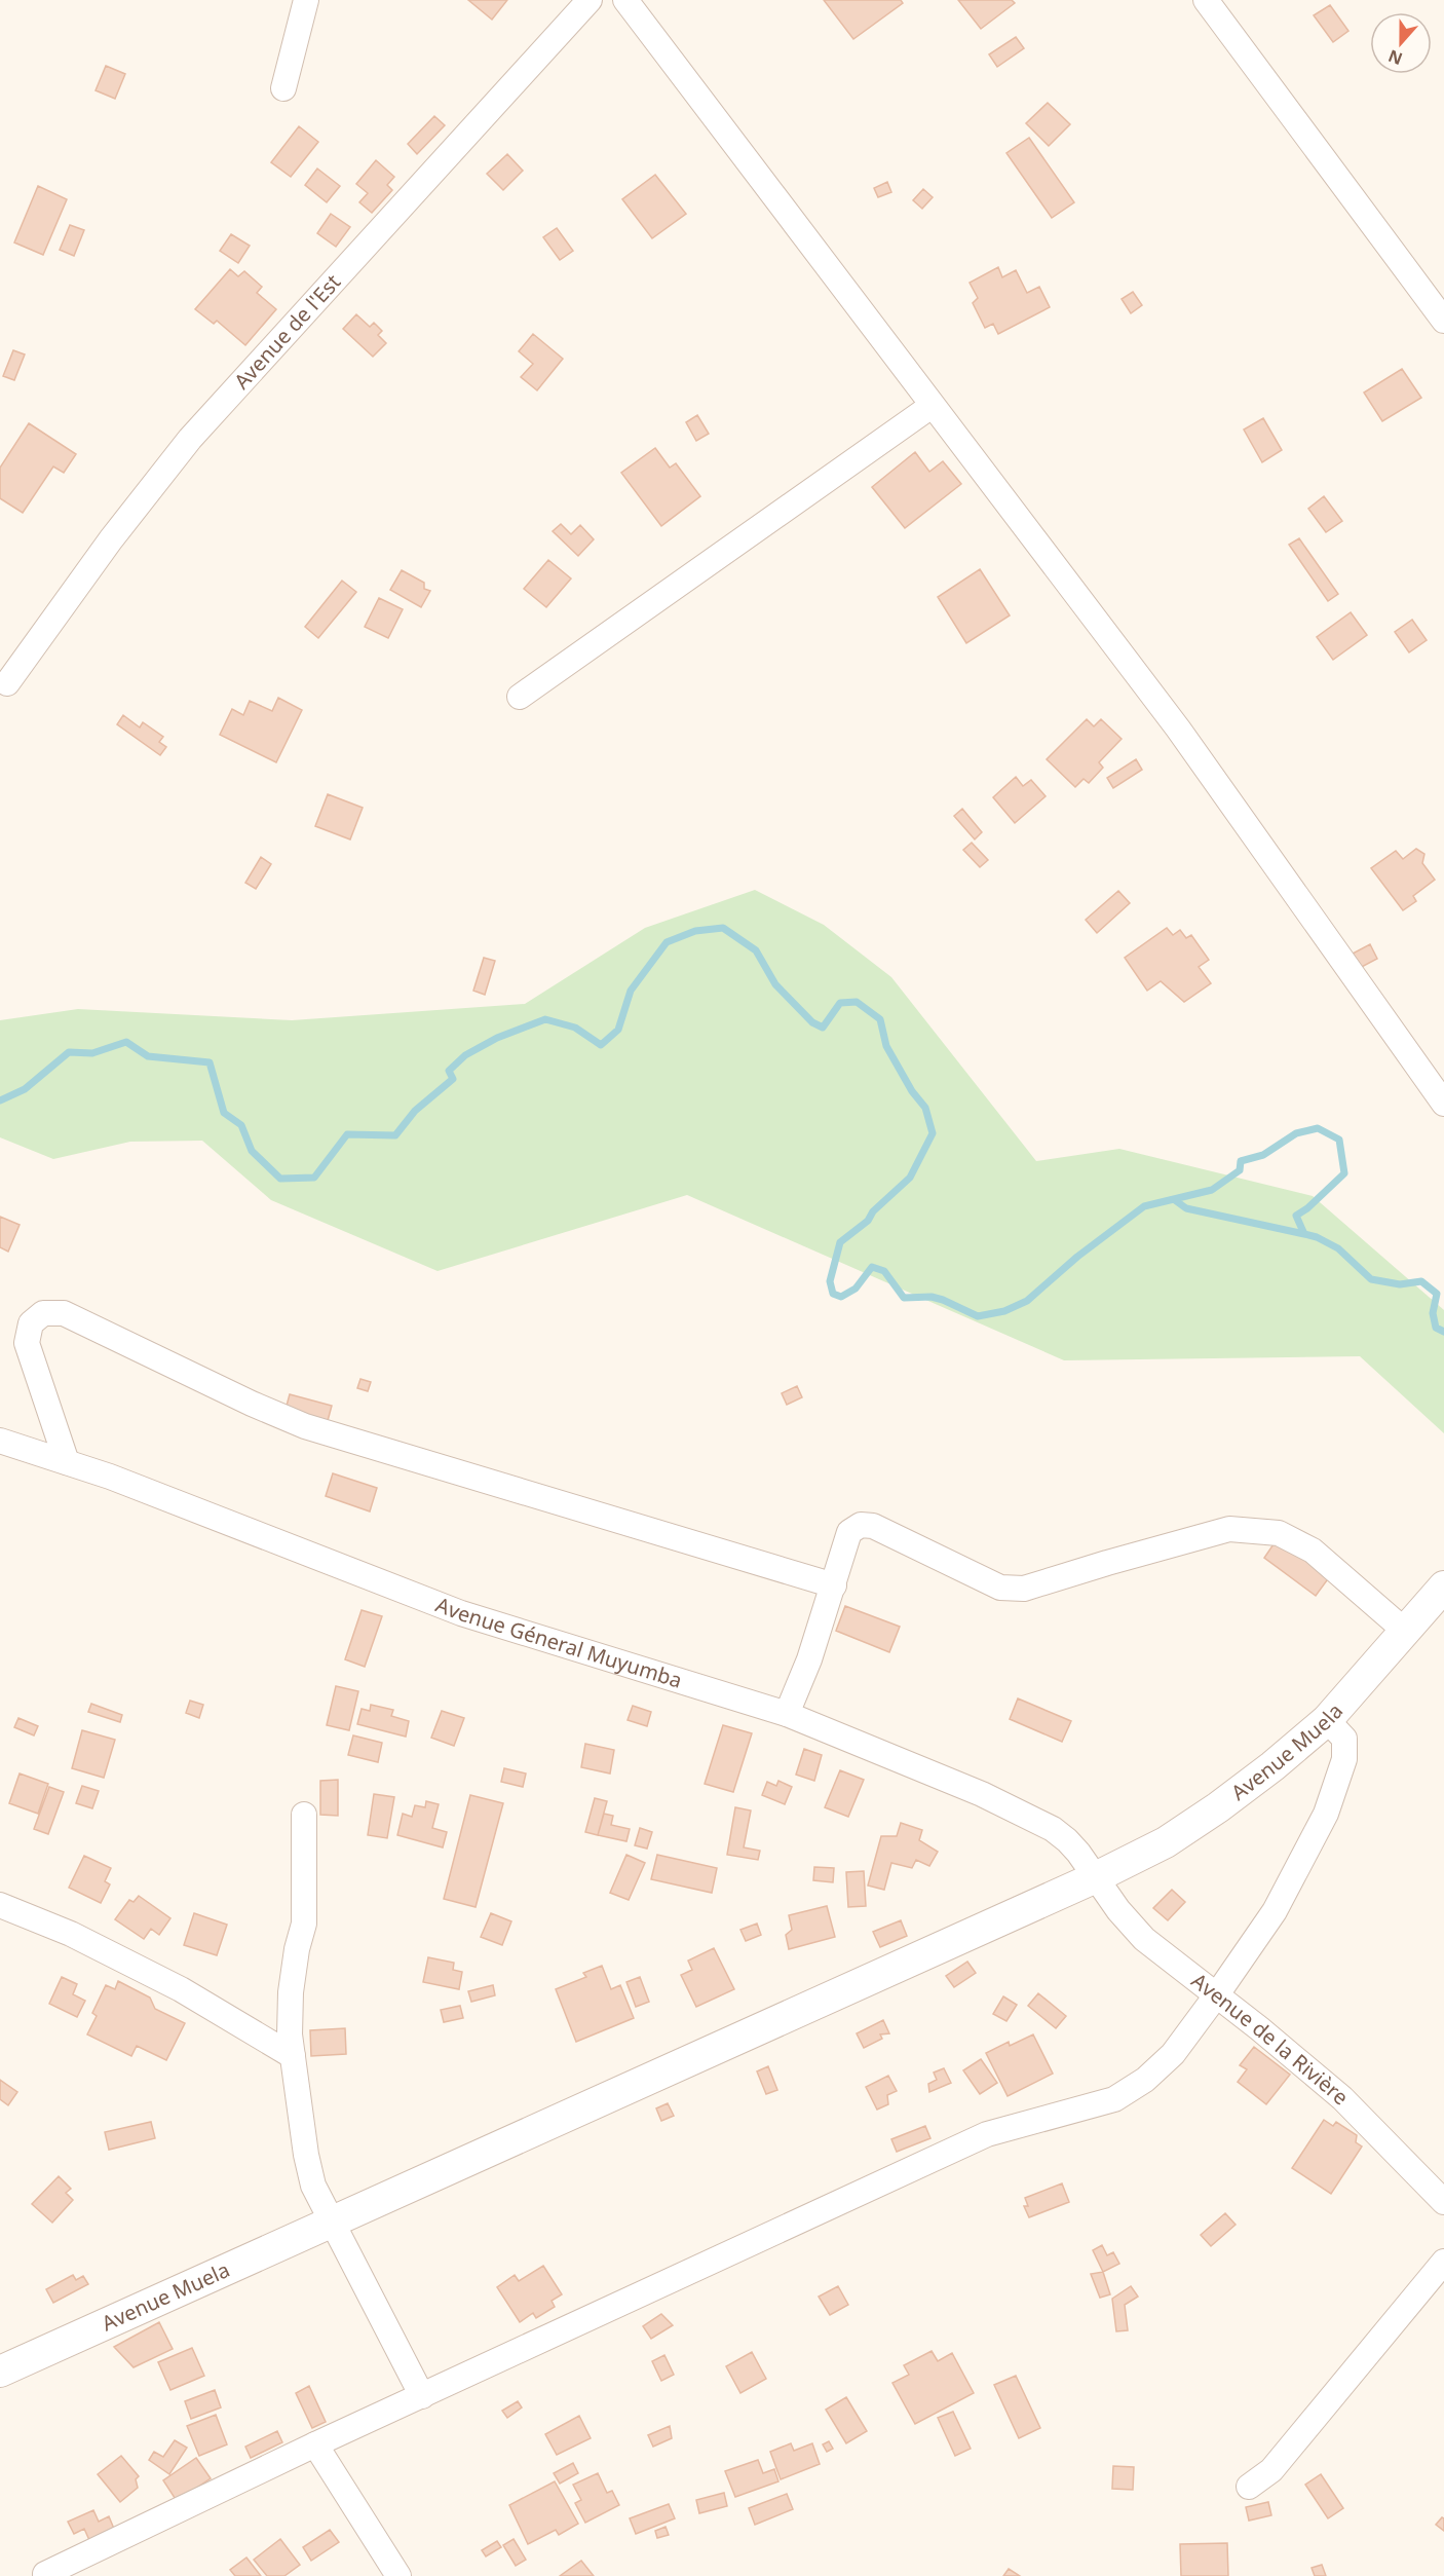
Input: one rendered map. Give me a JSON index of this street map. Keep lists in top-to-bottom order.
{
  "streets": {
    "street": [
      "Avenue de l'Est",
      "Avenue Géneral Muyumba",
      "Avenue Muela",
      "Avenue de la Rivière"
    ]
  },
  "crossings": [
    ["Avenue Géneral Muyumba", "Avenue Muela"],
    ["Avenue Géneral Muyumba", "Avenue de la Rivière"],
    ["Avenue Muela", "Avenue de la Rivière"]
  ],
  "north": "bottom"
}
